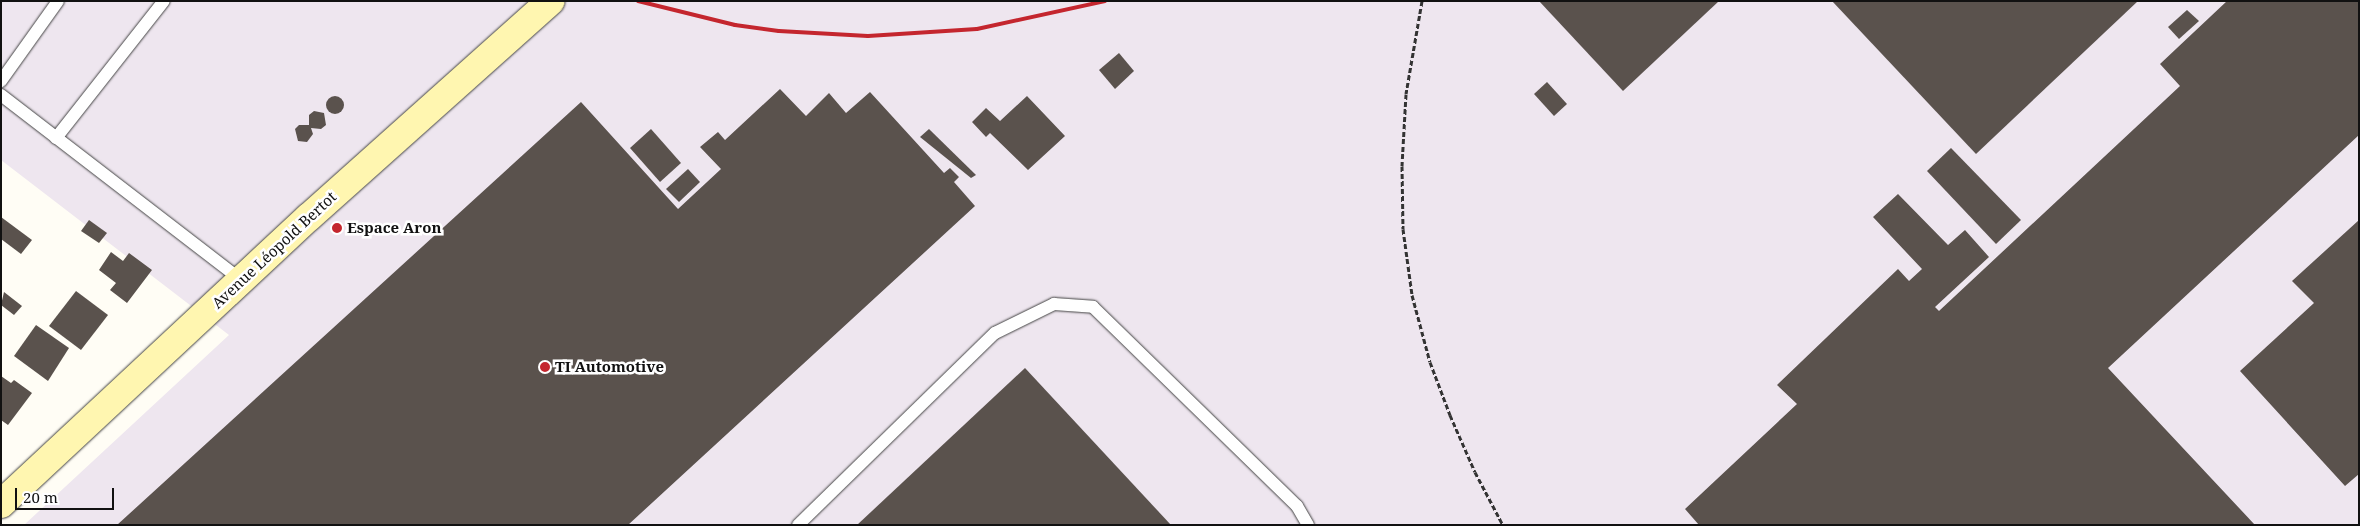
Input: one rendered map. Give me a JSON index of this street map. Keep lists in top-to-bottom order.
{
  "streets": {
    "street": ["Avenue Léopold Bertot"]
  },
  "places": ["Espace Aron", "TI Automotive"],
  "scale_bar": "20 m"
}
